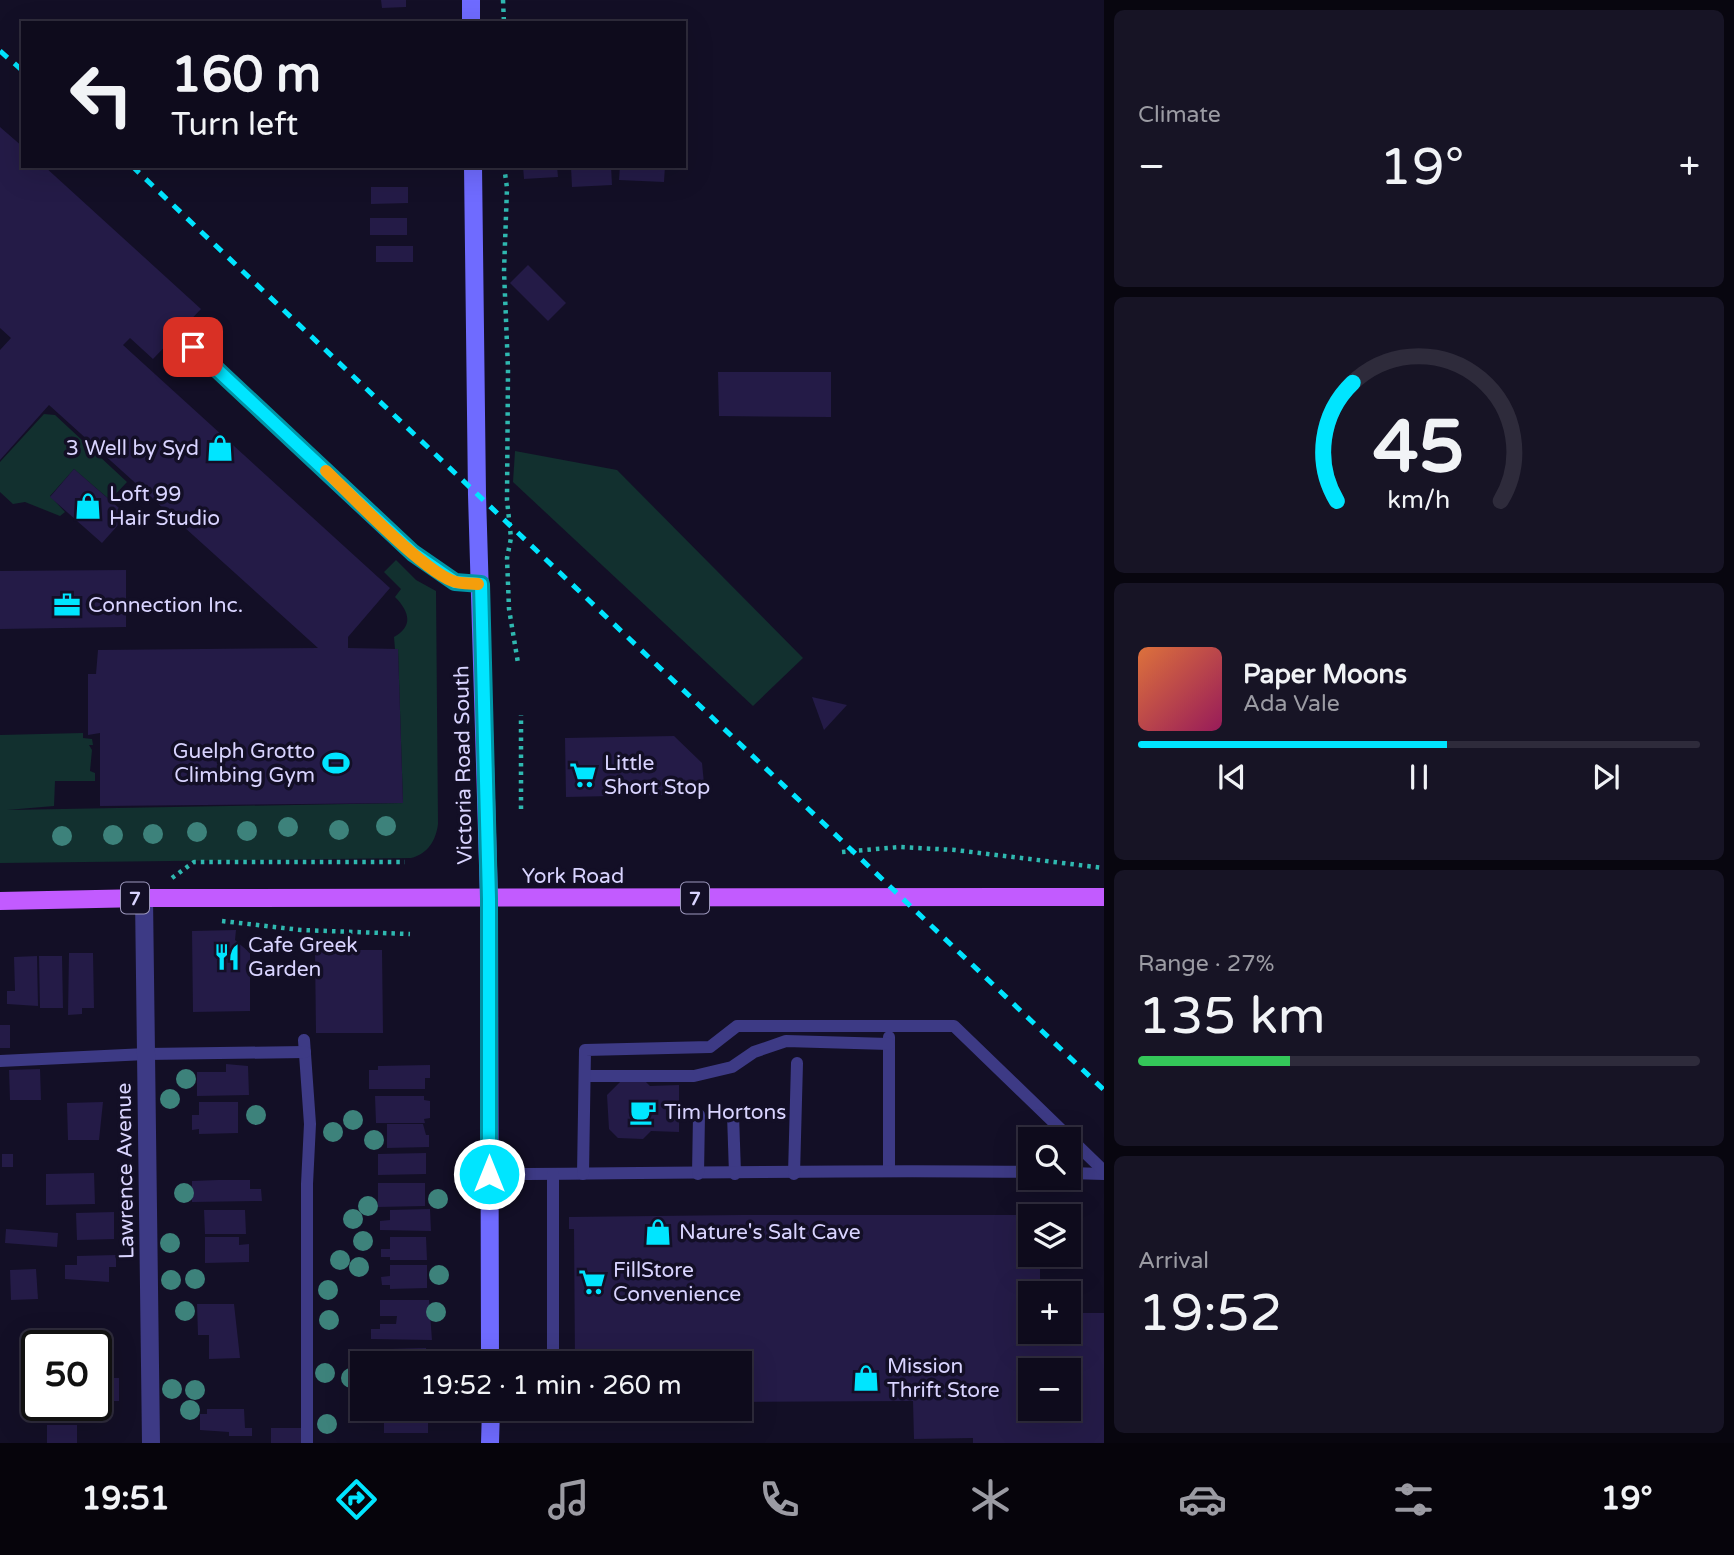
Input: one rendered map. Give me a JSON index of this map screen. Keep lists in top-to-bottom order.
{
  "streets": {
    "main road": ["Victoria Road South", "York Road", "7"],
    "street": ["Lawrence Avenue"]
  },
  "crossings": [
    ["Victoria Road South", "York Road"],
    ["York Road", "Lawrence Avenue"]
  ],
  "places": {
    "shop": [
      "3 Well by Syd",
      "Loft 99 Hair Studio",
      "Nature's Salt Cave",
      "Mission Thrift Store"
    ],
    "office": ["Connection Inc."],
    "sports": ["Guelph Grotto Climbing Gym"],
    "supermarket": ["Little Short Stop", "FillStore Convenience"],
    "restaurant": ["Cafe Greek Garden"],
    "cafe": ["Tim Hortons"]
  },
  "page": {
    "tile": [
      "Climate",
      ["Range · 27%", "135 km"],
      ["Arrival", "19:52"]
    ],
    "turn": ["160 m", "Turn left"],
    "heat": ["−", "19°", "+"],
    "song": ["Paper Moons", "Ada Vale"],
    "map_buttons": ["+", "−"],
    "limit": "50",
    "trip": "19:52 · 1 min · 260 m",
    "tabs": ["19:51", "19°"],
    "gauge": ["45", "km/h"]
  }
}
